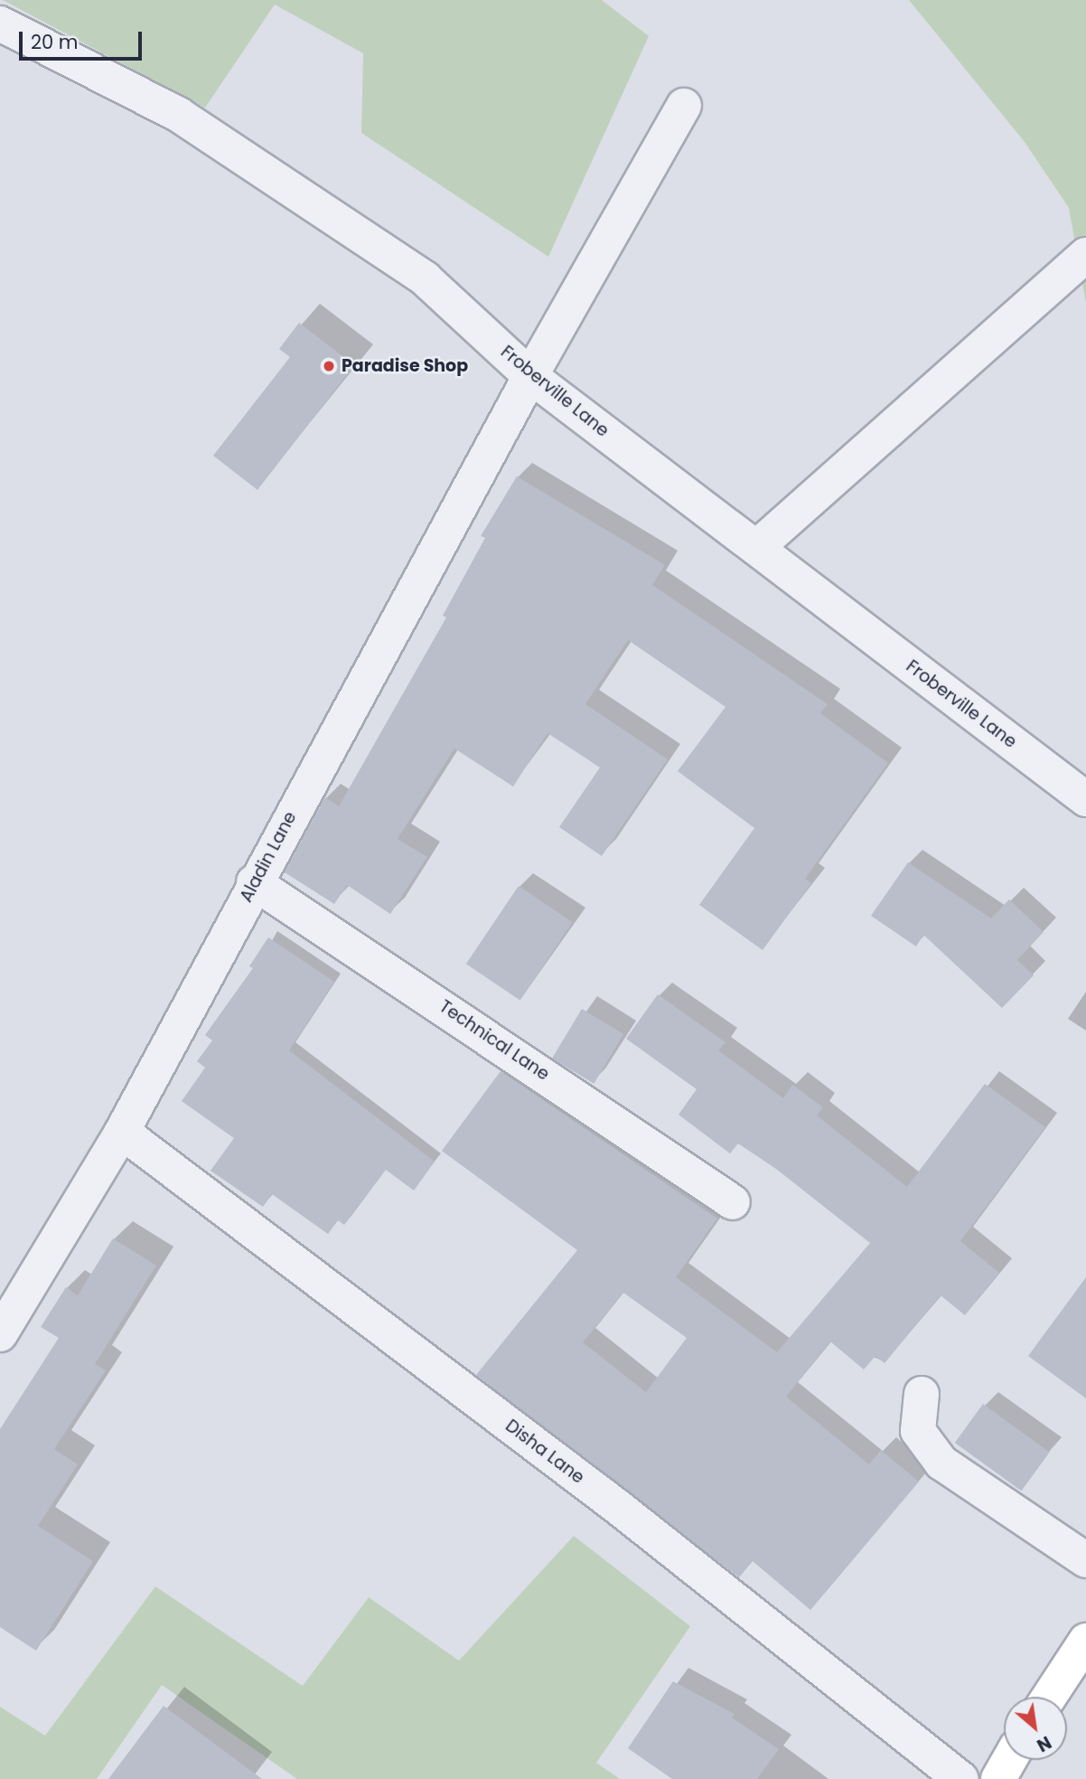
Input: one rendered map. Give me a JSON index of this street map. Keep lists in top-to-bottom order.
{
  "streets": {
    "street": [
      "Froberville Lane",
      "Aladin Lane",
      "Technical Lane",
      "Disha Lane"
    ]
  },
  "crossings": [
    ["Froberville Lane", "Aladin Lane"],
    ["Aladin Lane", "Technical Lane"],
    ["Aladin Lane", "Disha Lane"]
  ],
  "places": ["Paradise Shop"],
  "scale_bar": "20 m",
  "north": "bottom right"
}
